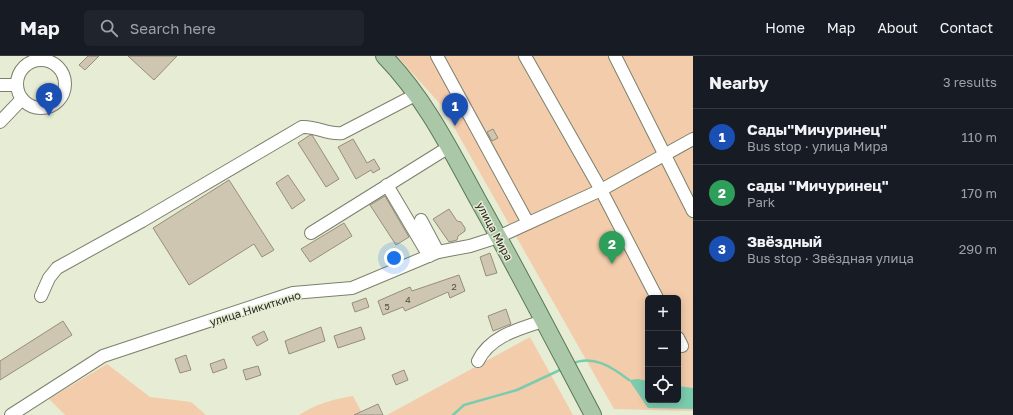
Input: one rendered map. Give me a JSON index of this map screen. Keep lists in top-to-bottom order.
{
  "streets": {
    "main road": ["улица Мира"],
    "street": ["улица Никиткино"]
  },
  "crossings": [
    ["улица Мира", "улица Никиткино"]
  ],
  "house_numbers": ["2", "4", "5"],
  "page": {
    "header": "Map",
    "search": "Search here",
    "nav": [
      "Home",
      "Map",
      "About",
      "Contact"
    ],
    "heading": ["Nearby", "3 results"],
    "pins": ["3", "1", "2"],
    "list": [
      {
        "mark": "1",
        "name": "Сады\"Мичуринец\"",
        "note": "Bus stop · улица Мира",
        "value": "110 m"
      },
      {
        "mark": "2",
        "name": "сады \"Мичуринец\"",
        "note": "Park",
        "value": "170 m"
      },
      {
        "mark": "3",
        "name": "Звёздный",
        "note": "Bus stop · Звёздная улица",
        "value": "290 m"
      }
    ],
    "map_buttons": ["+", "−"]
  }
}
